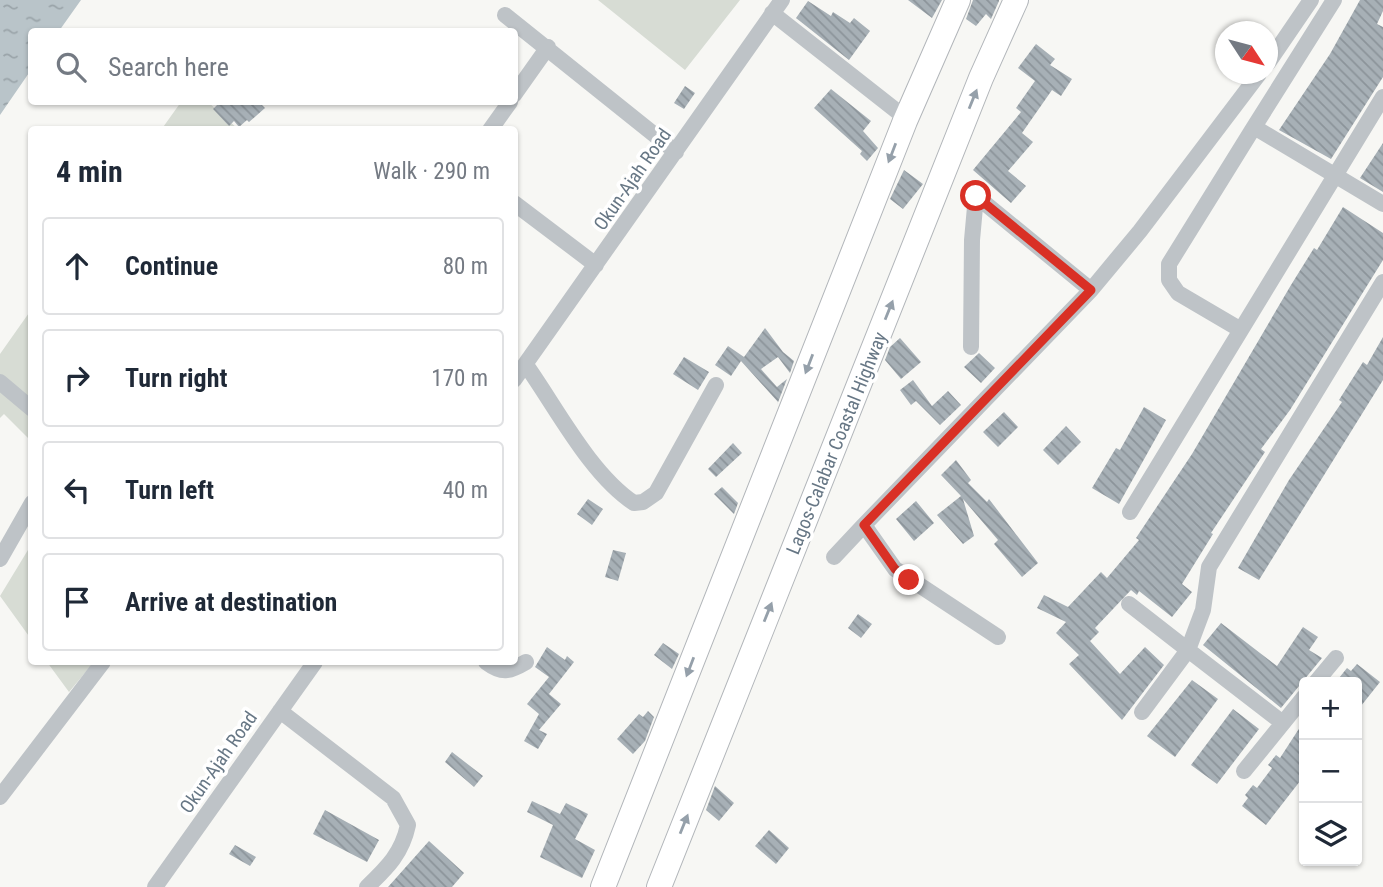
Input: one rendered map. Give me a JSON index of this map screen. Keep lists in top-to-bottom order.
{
  "streets": {
    "highway": ["Lagos-Calabar Coastal Highway"],
    "street": ["Okun-Ajah Road"]
  },
  "north": "bottom right",
  "page": {
    "search": "Search here",
    "heading": ["4 min", "Walk · 290 m"],
    "list": [
      ["Continue", "80 m"],
      ["Turn right", "170 m"],
      ["Turn left", "40 m"],
      "Arrive at destination"
    ],
    "map_buttons": ["+", "−"]
  }
}
